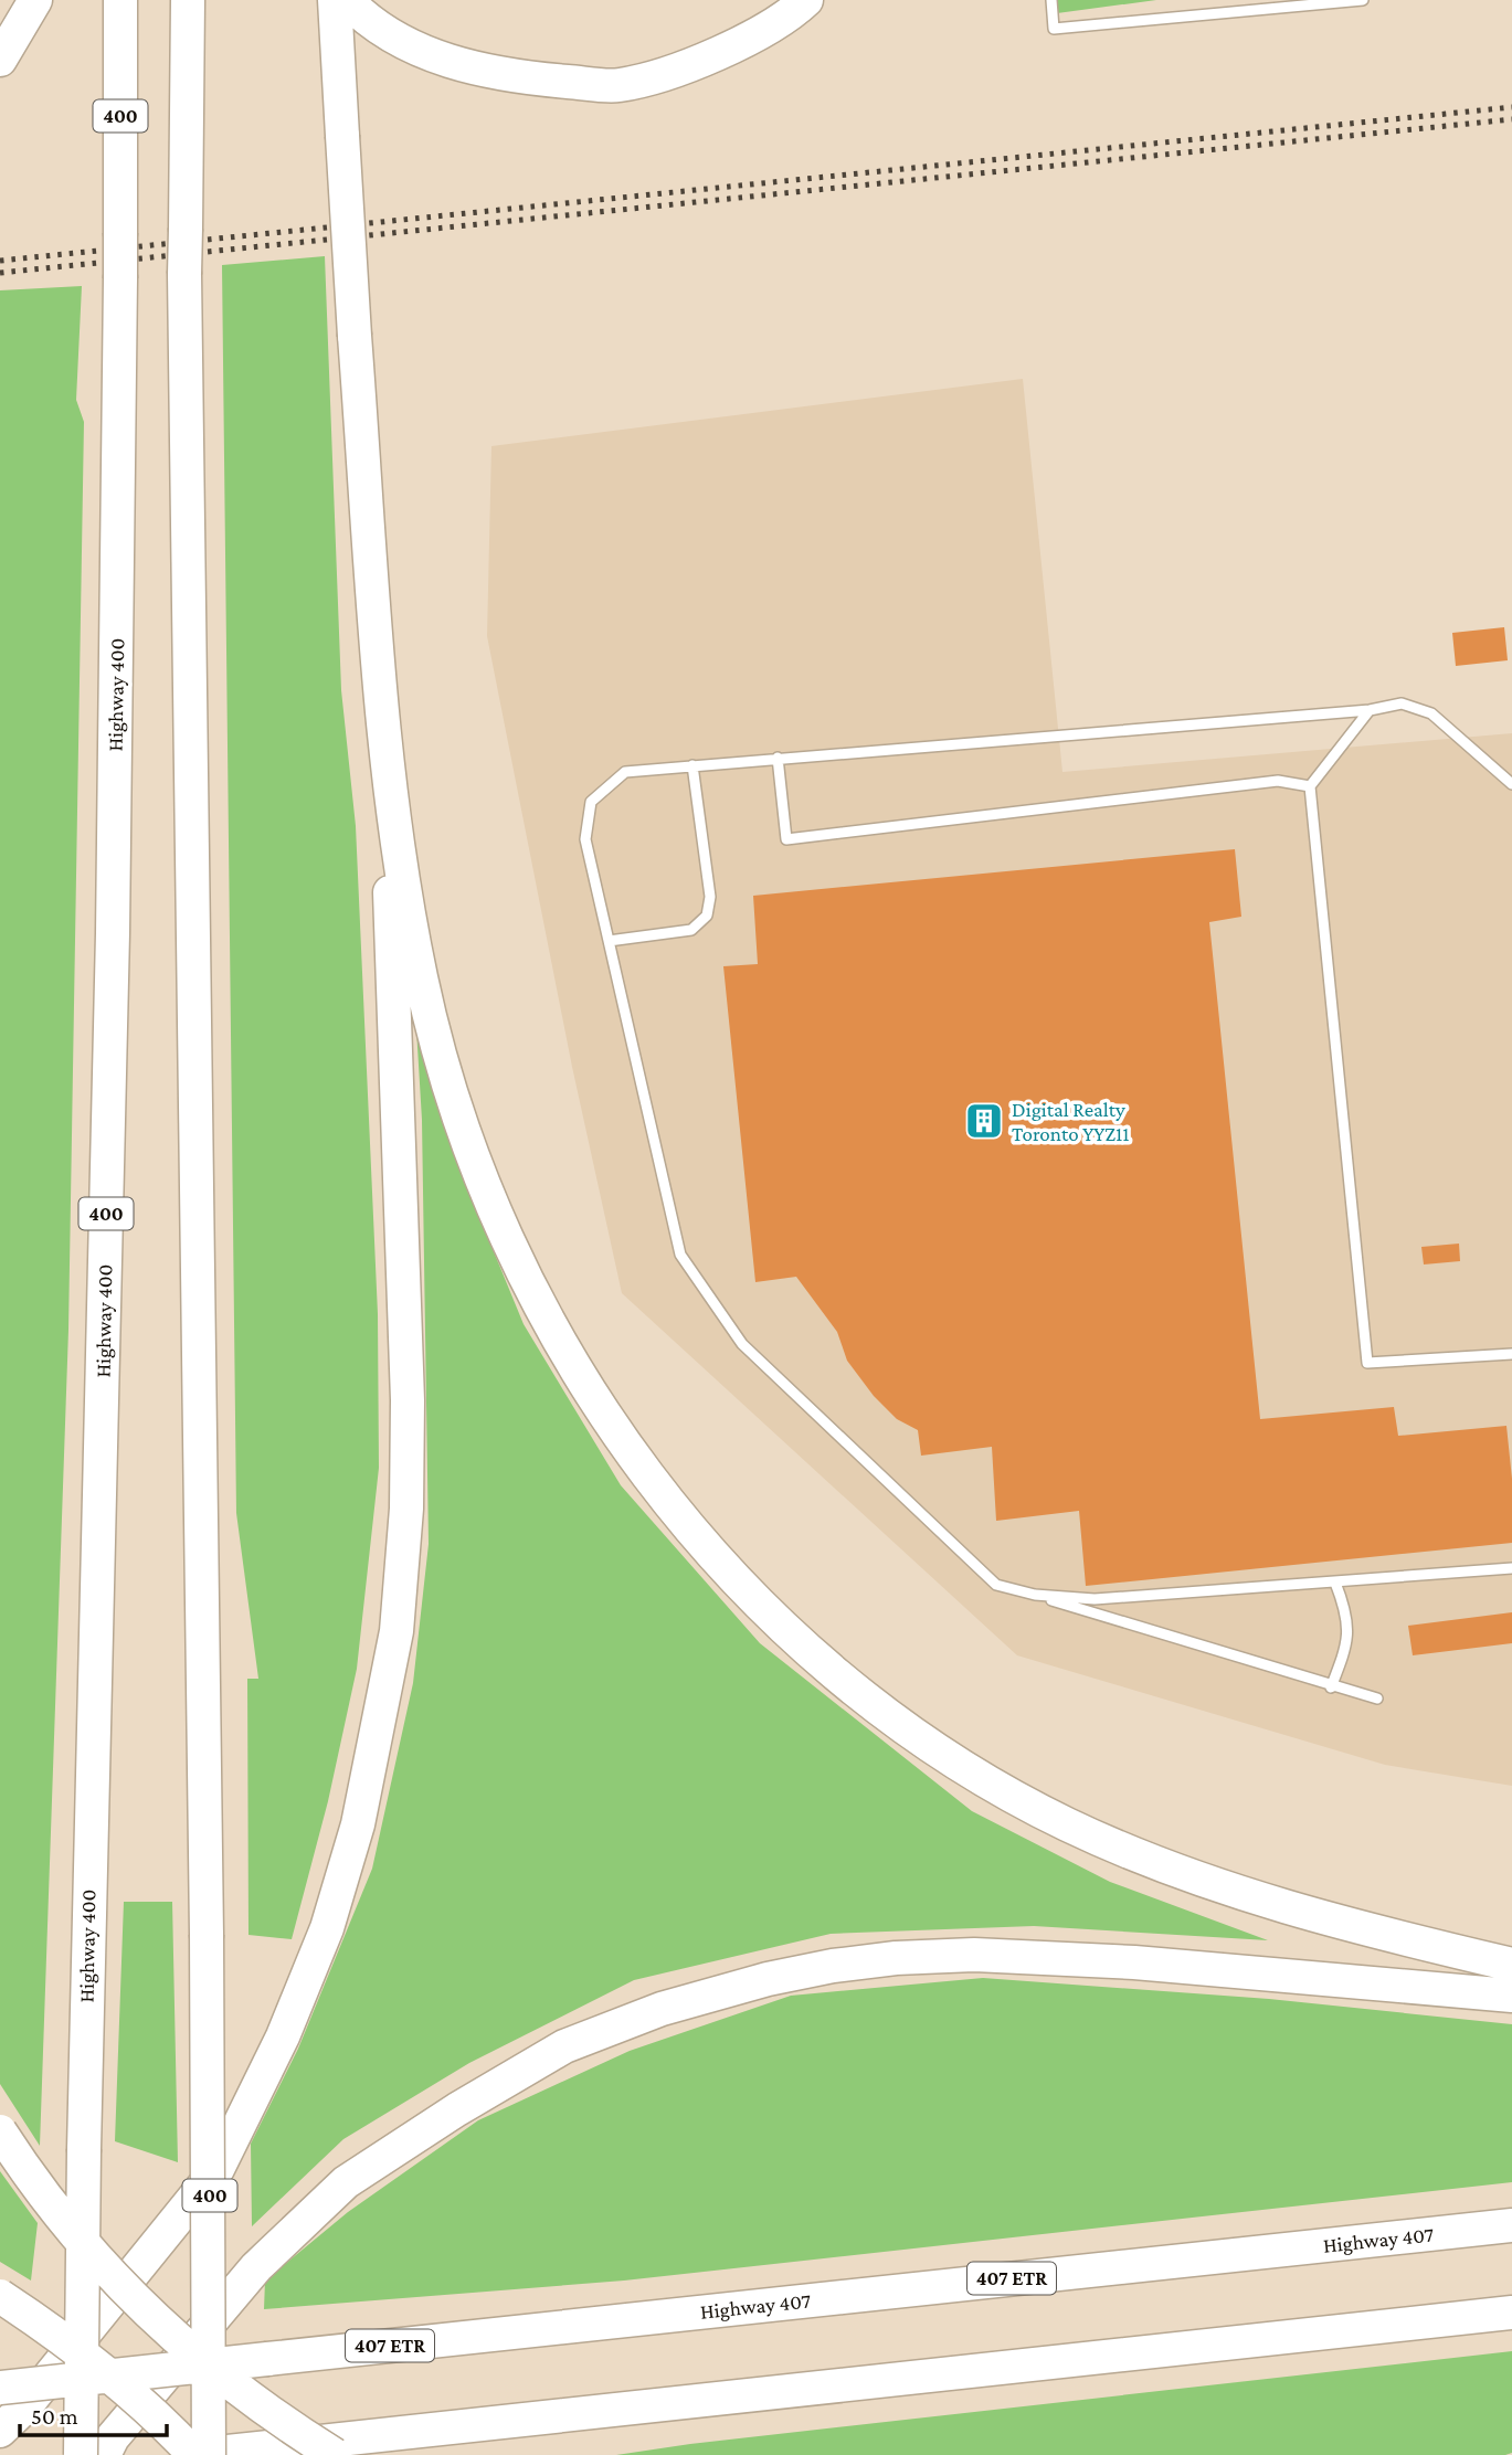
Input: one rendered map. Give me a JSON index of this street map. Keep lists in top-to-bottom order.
{
  "streets": {
    "highway": [
      "400",
      "Highway 400",
      "Highway 407",
      "407 ETR"
    ]
  },
  "places": {
    "building": ["Digital Realty Toronto YYZ11"]
  },
  "scale_bar": "50 m"
}
